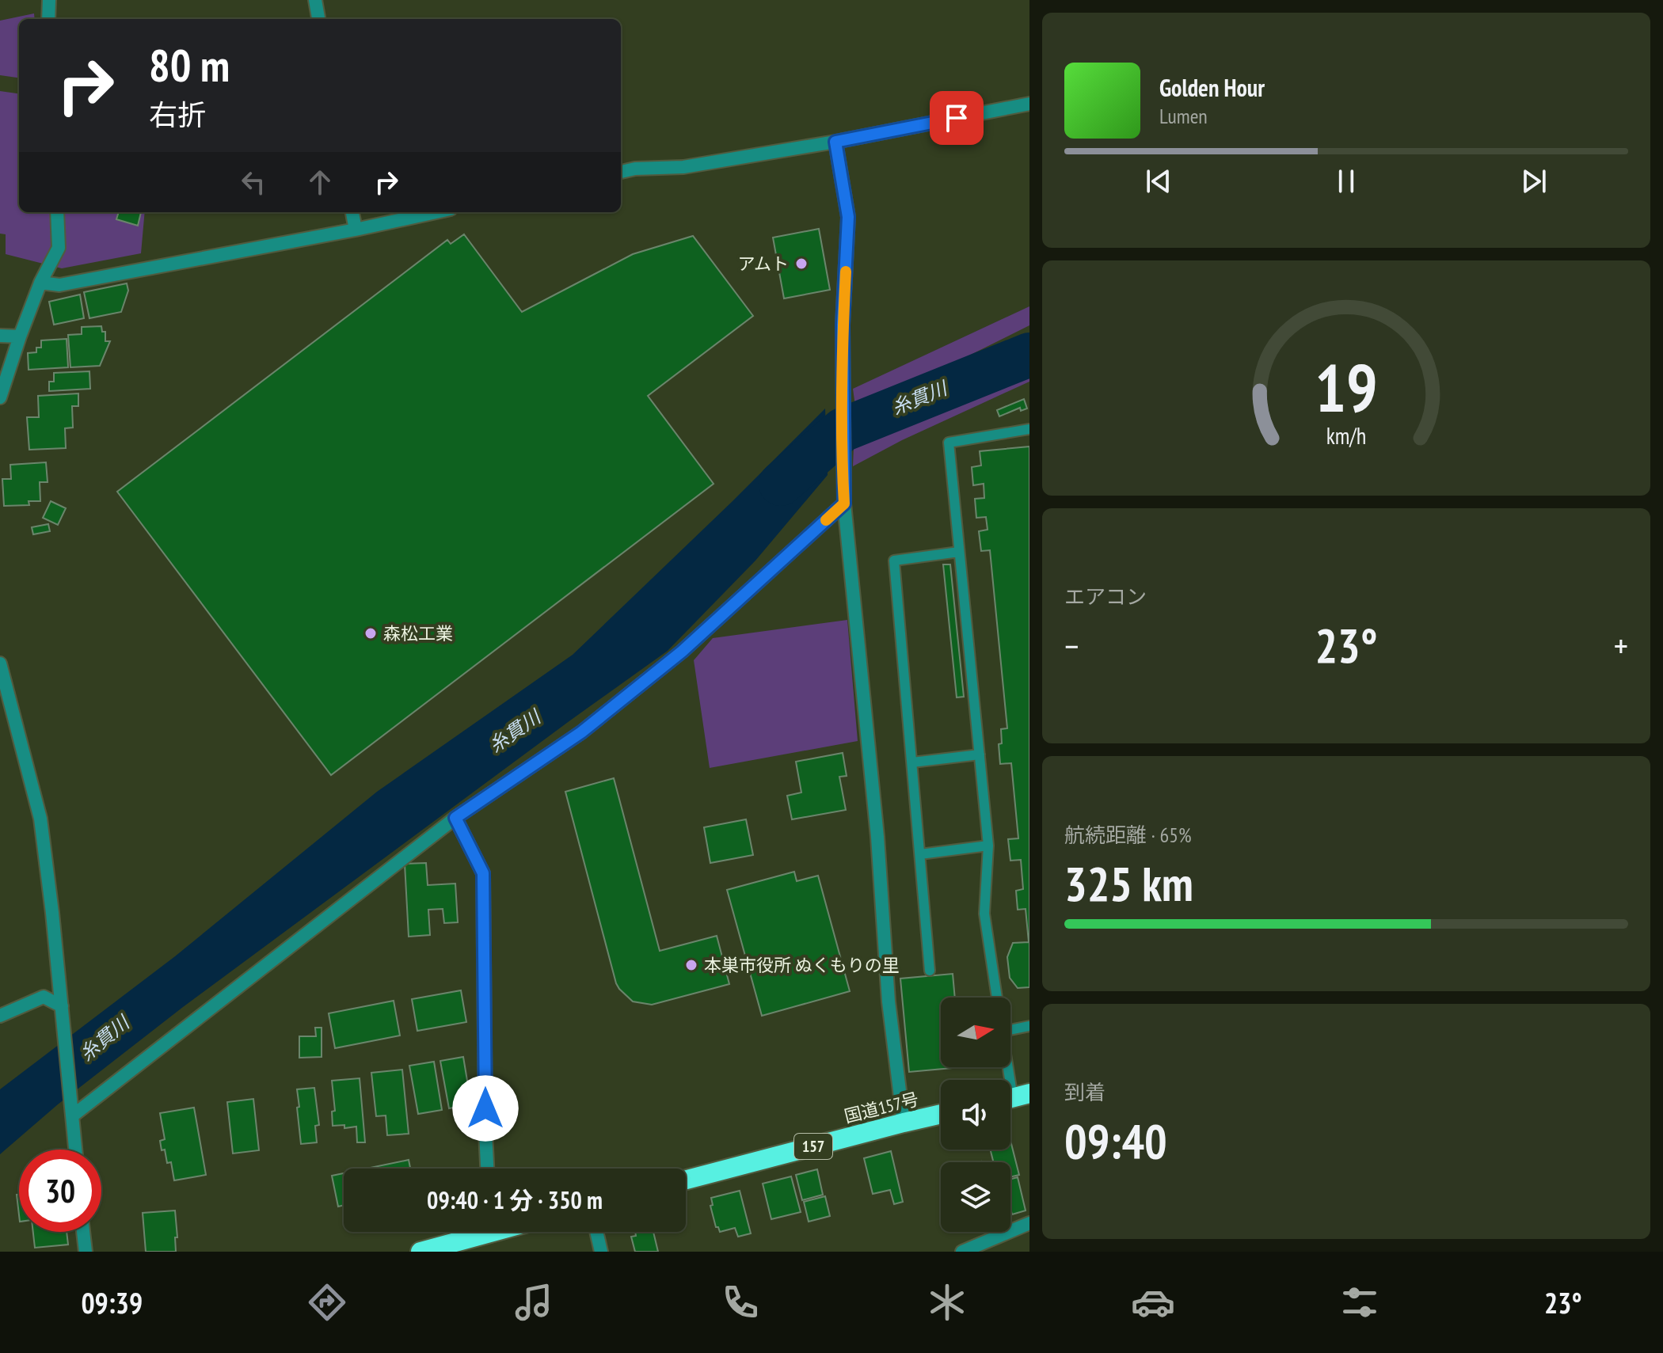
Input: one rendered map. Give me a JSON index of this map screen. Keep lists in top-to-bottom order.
{
  "streets": {
    "highway": ["国道157号", "157"]
  },
  "water": ["糸貫川"],
  "places": ["アムト", "森松工業", "本巣市役所 ぬくもりの里"],
  "north": "right",
  "page": {
    "turn": ["80 m", "右折"],
    "song": ["Golden Hour", "Lumen"],
    "tile": [
      "エアコン",
      ["航続距離 · 65%", "325 km"],
      ["到着", "09:40"]
    ],
    "heat": ["−", "23°", "+"],
    "limit": "30",
    "trip": "09:40 · 1 分 · 350 m",
    "tabs": ["09:39", "23°"],
    "gauge": ["19", "km/h"]
  }
}
